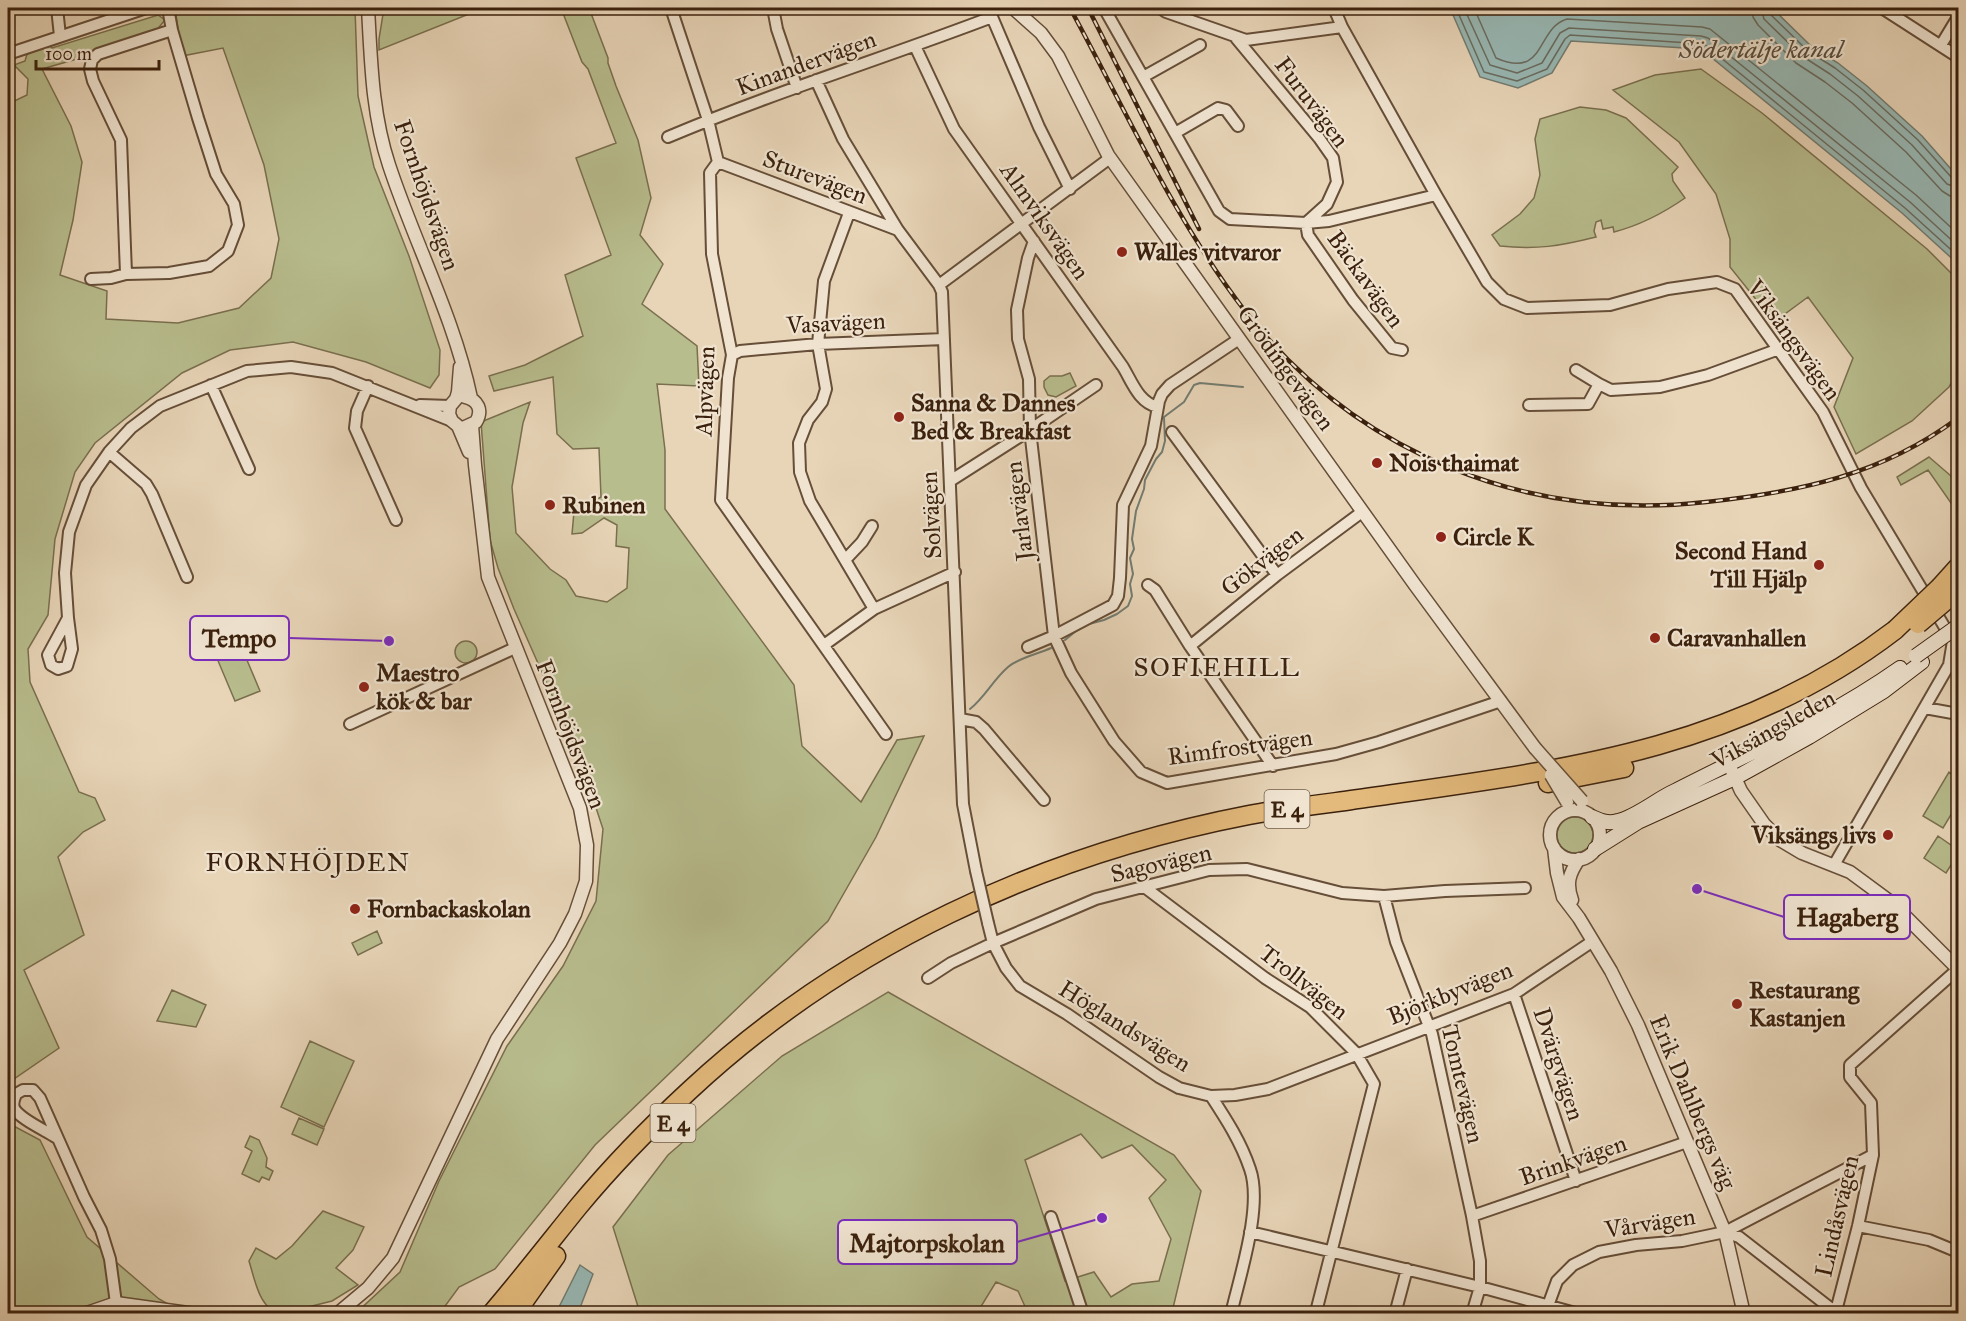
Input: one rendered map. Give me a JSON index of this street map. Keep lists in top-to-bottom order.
{
  "streets": {
    "highway": ["E 4"],
    "main road": ["Viksängsleden"],
    "street": [
      "Kinandervägen",
      "Furuvägen",
      "Sturevägen",
      "Fornhöjdsvägen",
      "Almviksvägen",
      "Bäckavägen",
      "Vasavägen",
      "Viksängsvägen",
      "Grödingevägen",
      "Alpvägen",
      "Jarlavägen",
      "Solvägen",
      "Gökvägen",
      "Rimfrostvägen",
      "Sagovägen",
      "Trollvägen",
      "Björkbyvägen",
      "Höglandsvägen",
      "Dvärgvägen",
      "Tomtevägen",
      "Erik Dahlbergs väg",
      "Brinkvägen",
      "Lindåsvägen",
      "Vårvägen"
    ]
  },
  "crossings": [
    ["Kinandervägen", "Almviksvägen"],
    ["Kinandervägen", "Alpvägen"],
    ["Kinandervägen", "Solvägen"],
    ["Furuvägen", "Bäckavägen"],
    ["Sturevägen", "Alpvägen"],
    ["Sturevägen", "Solvägen"],
    ["Almviksvägen", "Jarlavägen"],
    ["Vasavägen", "Alpvägen"],
    ["Vasavägen", "Solvägen"],
    ["Grödingevägen", "Gökvägen"],
    ["Grödingevägen", "Viksängsleden"],
    ["Grödingevägen", "Rimfrostvägen"],
    ["Grödingevägen", "Erik Dahlbergs väg"],
    ["Jarlavägen", "Rimfrostvägen"],
    ["Solvägen", "Sagovägen"],
    ["Solvägen", "Höglandsvägen"],
    ["Viksängsleden", "Erik Dahlbergs väg"],
    ["Sagovägen", "Trollvägen"],
    ["Sagovägen", "Höglandsvägen"],
    ["Sagovägen", "Tomtevägen"],
    ["Trollvägen", "Björkbyvägen"],
    ["Björkbyvägen", "Höglandsvägen"],
    ["Björkbyvägen", "Dvärgvägen"],
    ["Björkbyvägen", "Tomtevägen"],
    ["Björkbyvägen", "Erik Dahlbergs väg"],
    ["Dvärgvägen", "Brinkvägen"],
    ["Tomtevägen", "Brinkvägen"],
    ["Erik Dahlbergs väg", "Brinkvägen"],
    ["Erik Dahlbergs väg", "Vårvägen"],
    ["Lindåsvägen", "Vårvägen"]
  ],
  "districts": ["SOFIEHILL", "FORNHÖJDEN"],
  "water": ["Södertälje kanal"],
  "places": [
    "Walles vitvaror",
    "Sanna & Dannes Bed & Breakfast",
    "Nois thaimat",
    "Rubinen",
    "Circle K",
    "Second Hand Till Hjälp",
    "Caravanhallen",
    "Tempo",
    "Maestro kök & bar",
    "Viksängs livs",
    "Hagaberg",
    "Fornbackaskolan",
    "Restaurang Kastanjen",
    "Majtorpskolan"
  ],
  "scale_bar": "100 m"
}
